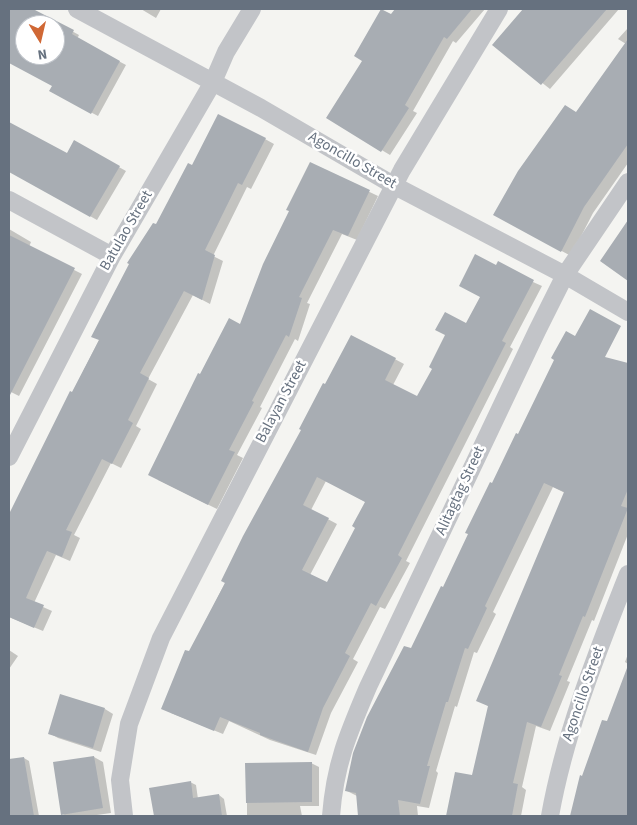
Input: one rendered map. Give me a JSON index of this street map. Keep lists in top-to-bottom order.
{
  "streets": {
    "street": [
      "Agoncillo Street",
      "Batulao Street",
      "Balayan Street",
      "Alitagtag Street"
    ]
  },
  "crossings": [
    ["Agoncillo Street", "Batulao Street"],
    ["Agoncillo Street", "Balayan Street"],
    ["Agoncillo Street", "Alitagtag Street"]
  ],
  "north": "bottom"
}
